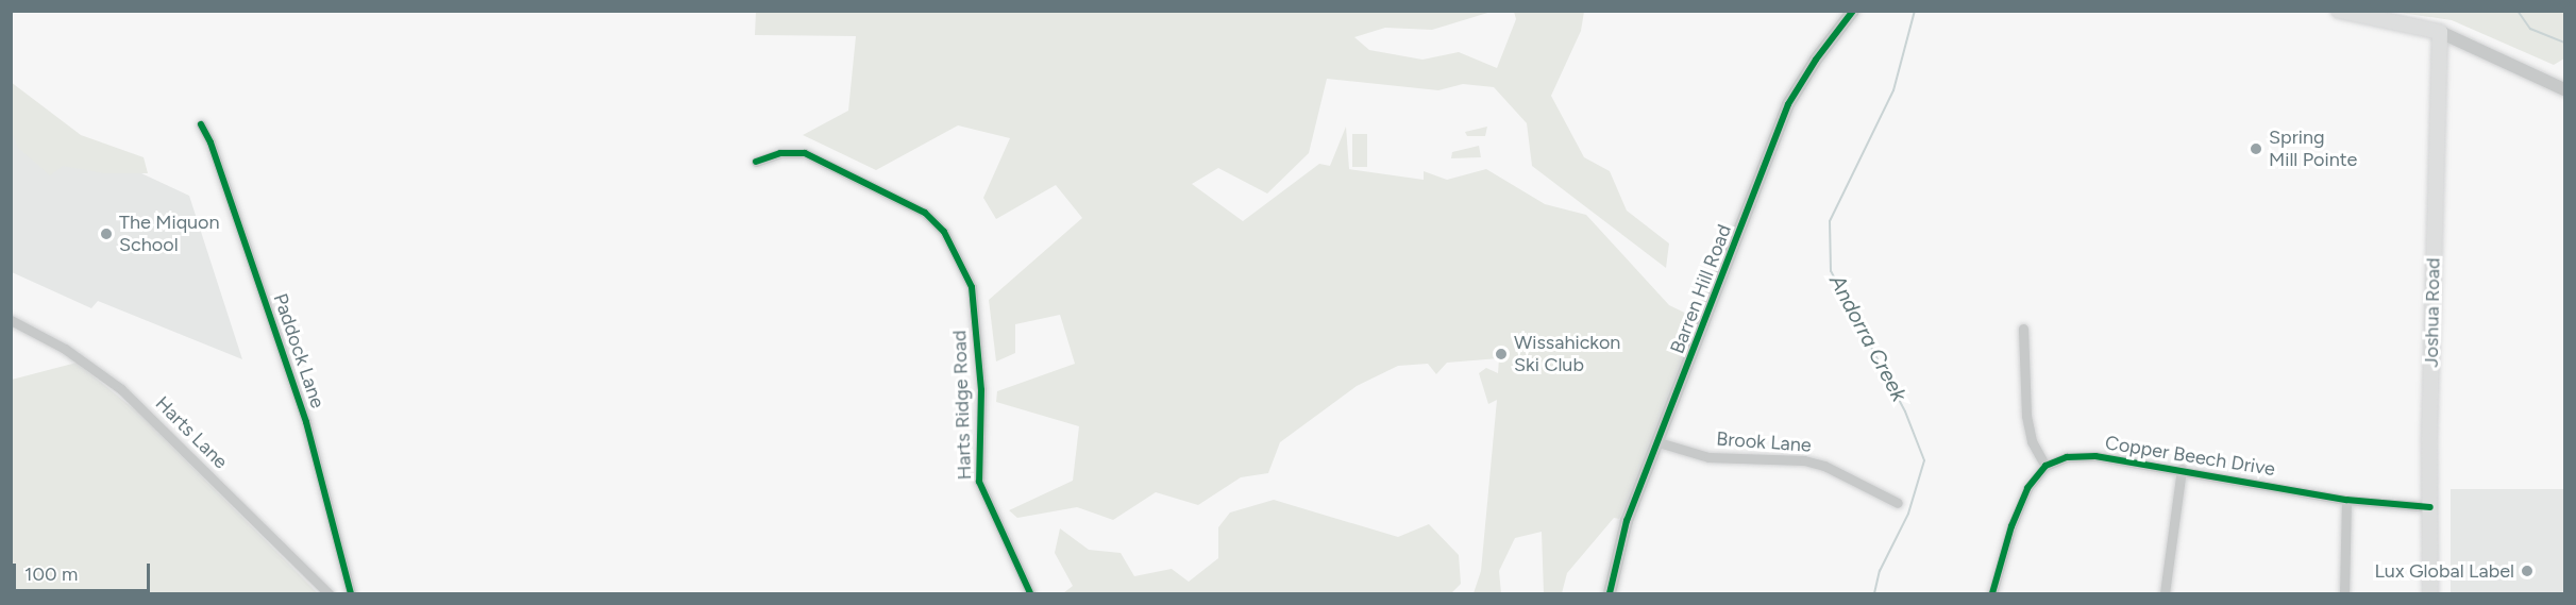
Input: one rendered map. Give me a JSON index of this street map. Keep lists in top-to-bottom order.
{
  "streets": {
    "main road": ["Joshua Road"],
    "street": [
      "Barren Hill Road",
      "Paddock Lane",
      "Harts Ridge Road",
      "Harts Lane",
      "Brook Lane",
      "Copper Beech Drive"
    ]
  },
  "crossings": [
    ["Barren Hill Road", "Brook Lane"],
    ["Joshua Road", "Copper Beech Drive"]
  ],
  "water": ["Andorra Creek"],
  "places": [
    "Spring Mill Pointe",
    "The Miquon School",
    "Wissahickon Ski Club",
    "Lux Global Label"
  ],
  "scale_bar": "100 m"
}
